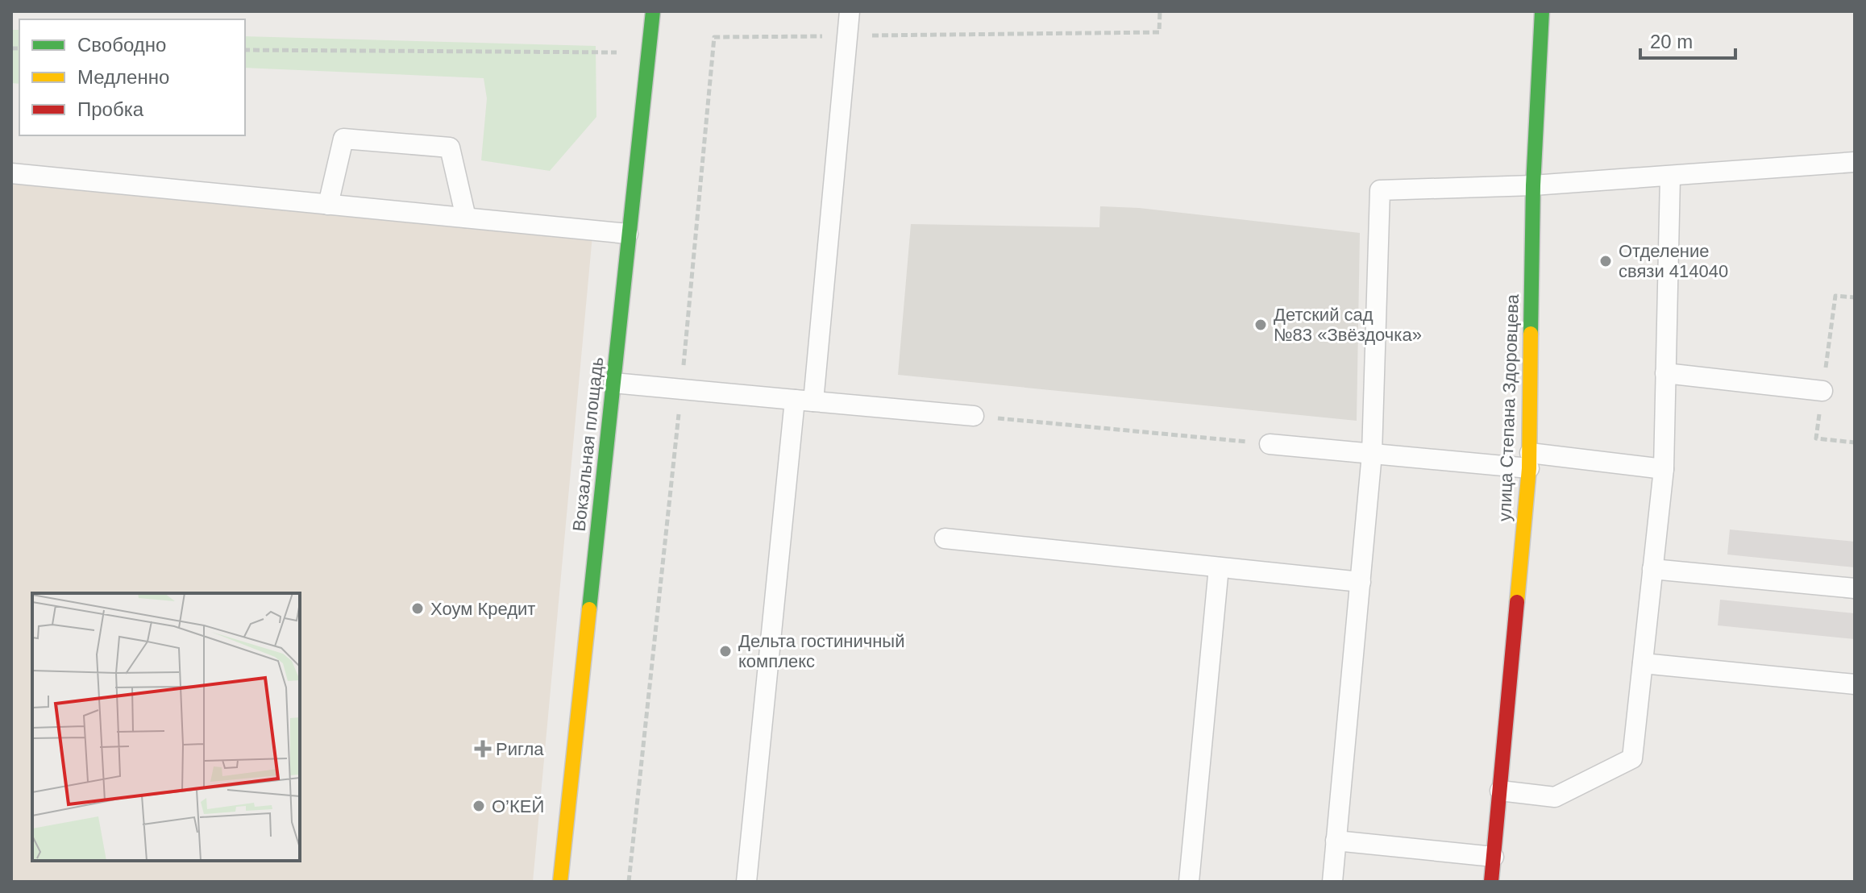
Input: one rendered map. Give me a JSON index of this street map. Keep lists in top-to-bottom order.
{
  "streets": {
    "street": ["улица Степана Здоровцева", "Вокзальная площадь"]
  },
  "places": {
    "other": [
      "Отделение связи 414040",
      "Детский сад №83 «Звёздочка»",
      "Хоум Кредит",
      "Дельта гостиничный комплекс",
      "О’КЕЙ"
    ],
    "health": ["Ригла"]
  },
  "legend": ["Свободно", "Медленно", "Пробка"],
  "scale_bar": "20 m"
}
